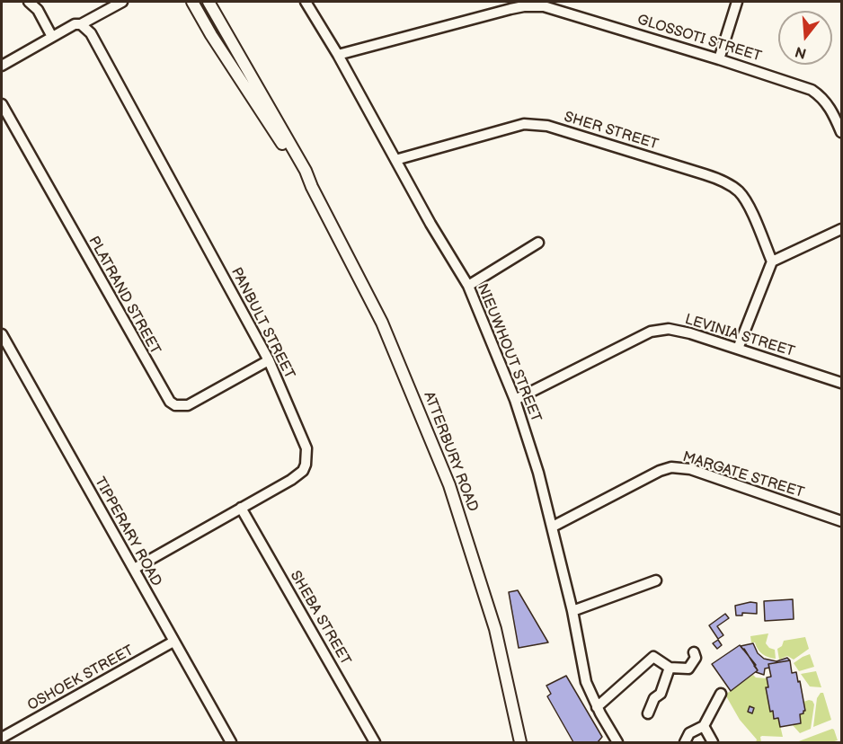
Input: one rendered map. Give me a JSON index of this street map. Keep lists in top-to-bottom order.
{
  "streets": {
    "main road": ["ATTERBURY ROAD"],
    "street": [
      "GLOSSOTI STREET",
      "SHER STREET",
      "PLATRAND STREET",
      "PANBULT STREET",
      "LEVINIA STREET",
      "NIEUWHOUT STREET",
      "MARGATE STREET",
      "TIPPERARY ROAD",
      "SHEBA STREET",
      "OSHOEK STREET"
    ]
  },
  "crossings": [
    ["GLOSSOTI STREET", "NIEUWHOUT STREET"],
    ["SHER STREET", "NIEUWHOUT STREET"],
    ["PLATRAND STREET", "PANBULT STREET"],
    ["PANBULT STREET", "TIPPERARY ROAD"],
    ["PANBULT STREET", "SHEBA STREET"],
    ["LEVINIA STREET", "NIEUWHOUT STREET"],
    ["NIEUWHOUT STREET", "MARGATE STREET"],
    ["TIPPERARY ROAD", "OSHOEK STREET"]
  ],
  "north": "bottom"
}
